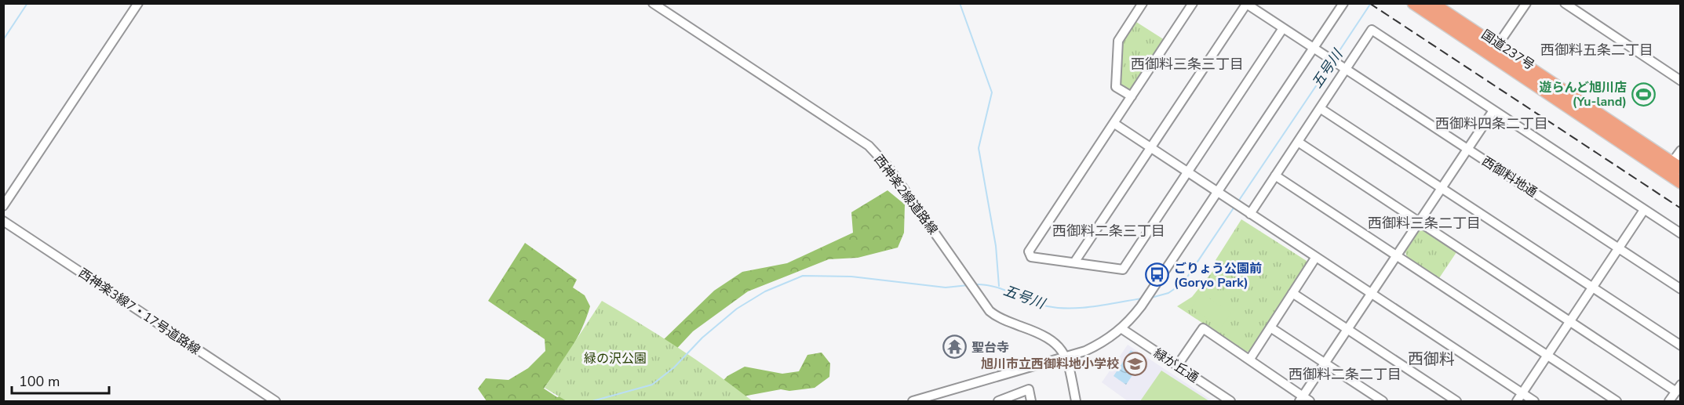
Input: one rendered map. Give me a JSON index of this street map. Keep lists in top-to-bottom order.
{
  "streets": {
    "highway": ["国道237号"],
    "street": [
      "西御料地通",
      "西神楽2線道路線",
      "西神楽3線7・17号道路線",
      "緑が丘通"
    ]
  },
  "districts": [
    "西御料五条二丁目",
    "西御料三条三丁目",
    "西御料四条二丁目",
    "西御料三条二丁目",
    "西御料二条三丁目",
    "西御料",
    "西御料二条二丁目"
  ],
  "water": ["五号川"],
  "parks": ["緑の沢公園"],
  "places": {
    "sports": ["遊らんど旭川店 (Yu-land)"],
    "bus stop": ["ごりょう公園前 (Goryo Park)"],
    "temple": ["聖台寺"],
    "school or university": ["旭川市立西御料地小学校"]
  },
  "scale_bar": "100 m"
}
